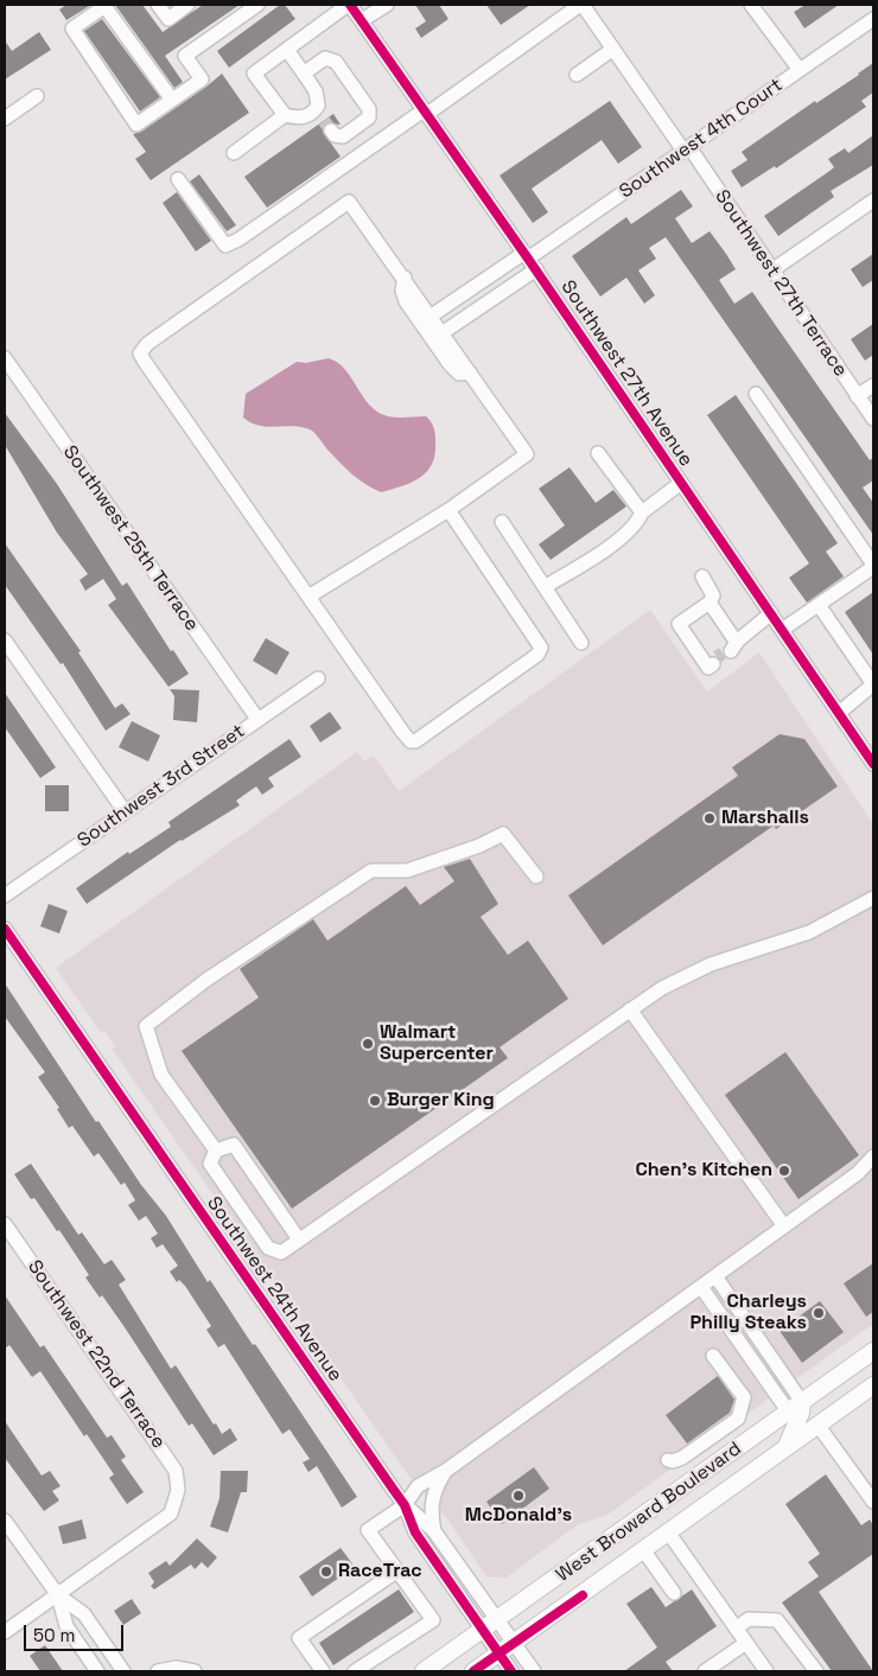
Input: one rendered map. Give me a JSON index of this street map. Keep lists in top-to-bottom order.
{
  "streets": {
    "main road": ["West Broward Boulevard"],
    "street": [
      "Southwest 4th Court",
      "Southwest 27th Terrace",
      "Southwest 27th Avenue",
      "Southwest 25th Terrace",
      "Southwest 3rd Street",
      "Southwest 24th Avenue",
      "Southwest 22nd Terrace"
    ]
  },
  "crossings": [
    ["Southwest 4th Court", "Southwest 27th Terrace"],
    ["Southwest 4th Court", "Southwest 27th Avenue"],
    ["Southwest 25th Terrace", "Southwest 3rd Street"],
    ["Southwest 24th Avenue", "West Broward Boulevard"]
  ],
  "places": [
    "Marshalls",
    "Walmart Supercenter",
    "Burger King",
    "Chen's Kitchen",
    "Charleys Philly Steaks",
    "McDonald's",
    "RaceTrac"
  ],
  "scale_bar": "50 m"
}
